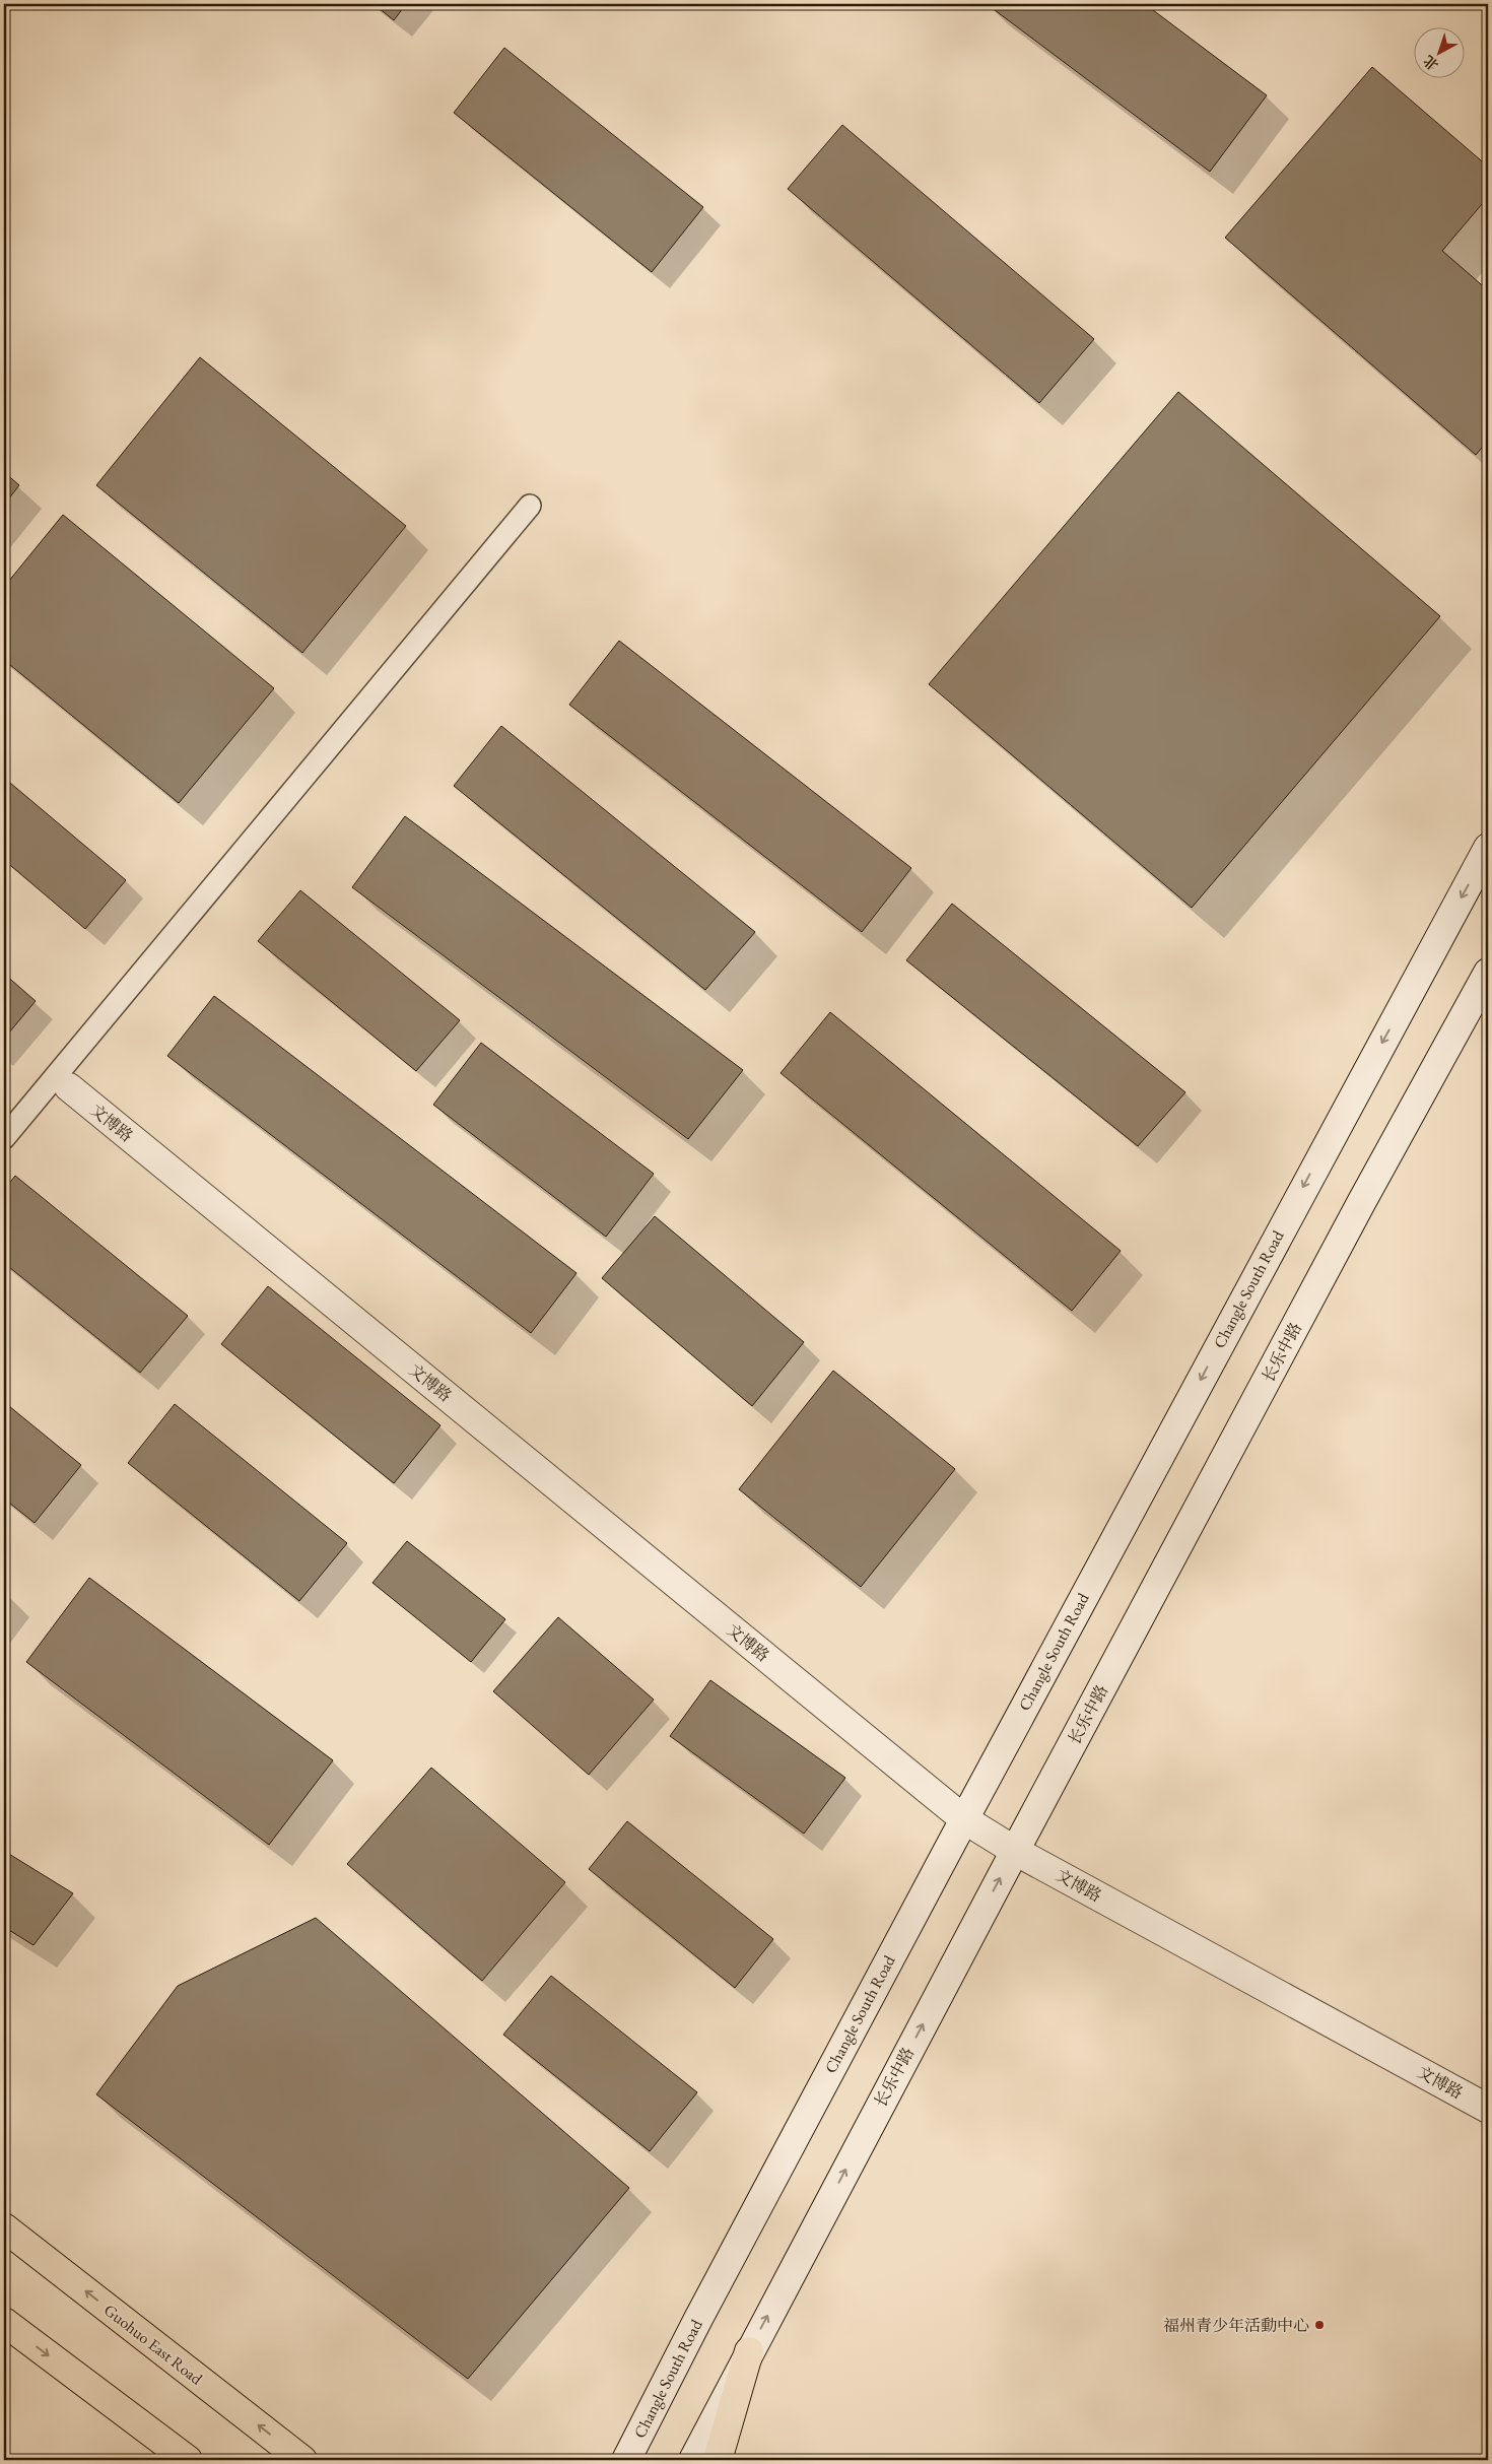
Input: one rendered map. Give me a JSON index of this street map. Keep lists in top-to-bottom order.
{
  "streets": {
    "main road": [
      "文博路",
      "Changle South Road",
      "长乐中路",
      "Guohuo East Road"
    ]
  },
  "crossings": [
    ["文博路", "Changle South Road"],
    ["文博路", "长乐中路"]
  ],
  "one_way": ["Changle South Road"],
  "places": ["福州青少年活動中心"],
  "north": "bottom left"
}
